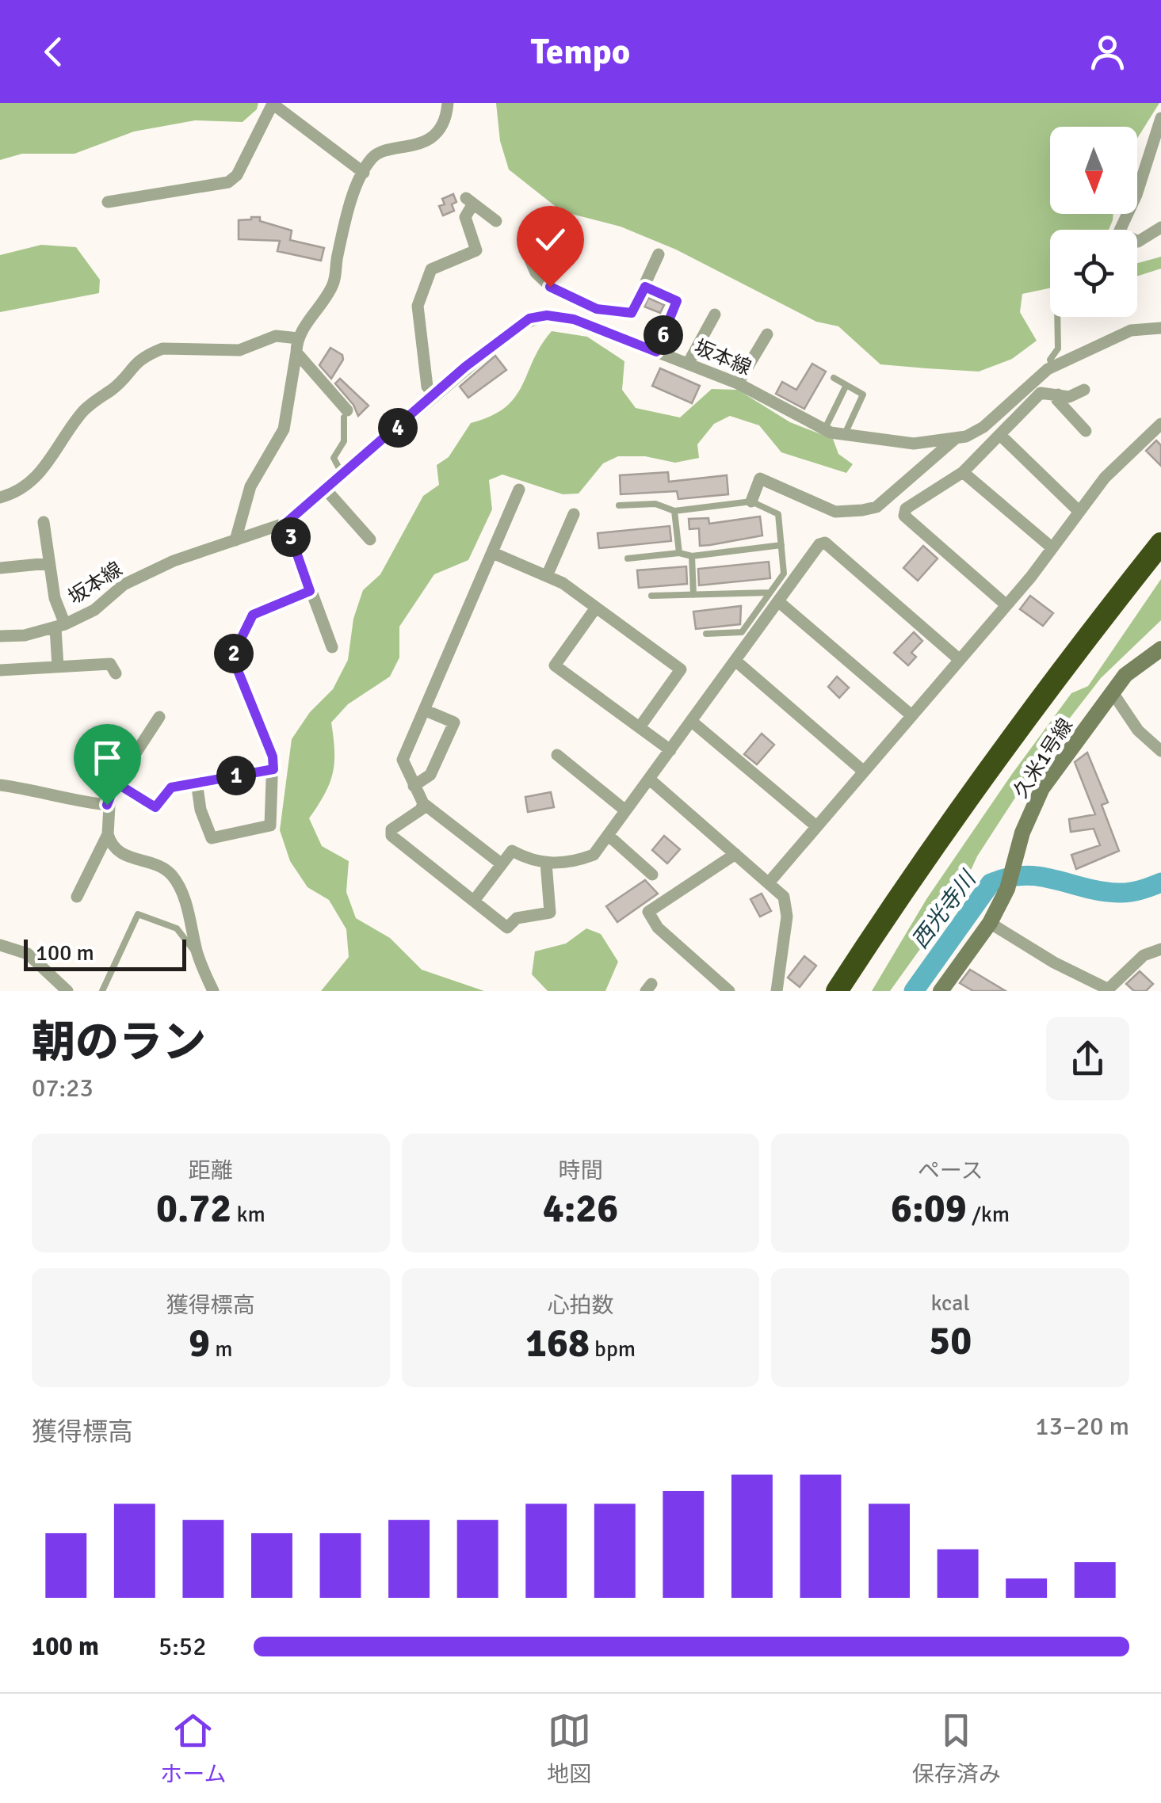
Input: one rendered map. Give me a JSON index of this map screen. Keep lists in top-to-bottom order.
{
  "streets": {
    "street": ["坂本線", "久米1号線"]
  },
  "water": ["西光寺川"],
  "scale_bar": "100 m",
  "north": "bottom",
  "page": {
    "header": "Tempo",
    "pins": [
      "6",
      "4",
      "3",
      "2",
      "1"
    ],
    "scale": "100 m",
    "heading": ["朝のラン", "07:23"],
    "stats": [
      ["距離", "0.72 km"],
      ["時間", "4:26"],
      ["ペース", "6:09 /km"],
      ["獲得標高", "9 m"],
      ["心拍数", "168 bpm"],
      ["kcal", "50"]
    ],
    "chart": ["獲得標高", "13–20 m"],
    "list": [
      {
        "name": "100 m",
        "note": "5:52"
      }
    ],
    "tabs": ["ホーム", "地図", "保存済み"]
  }
}
